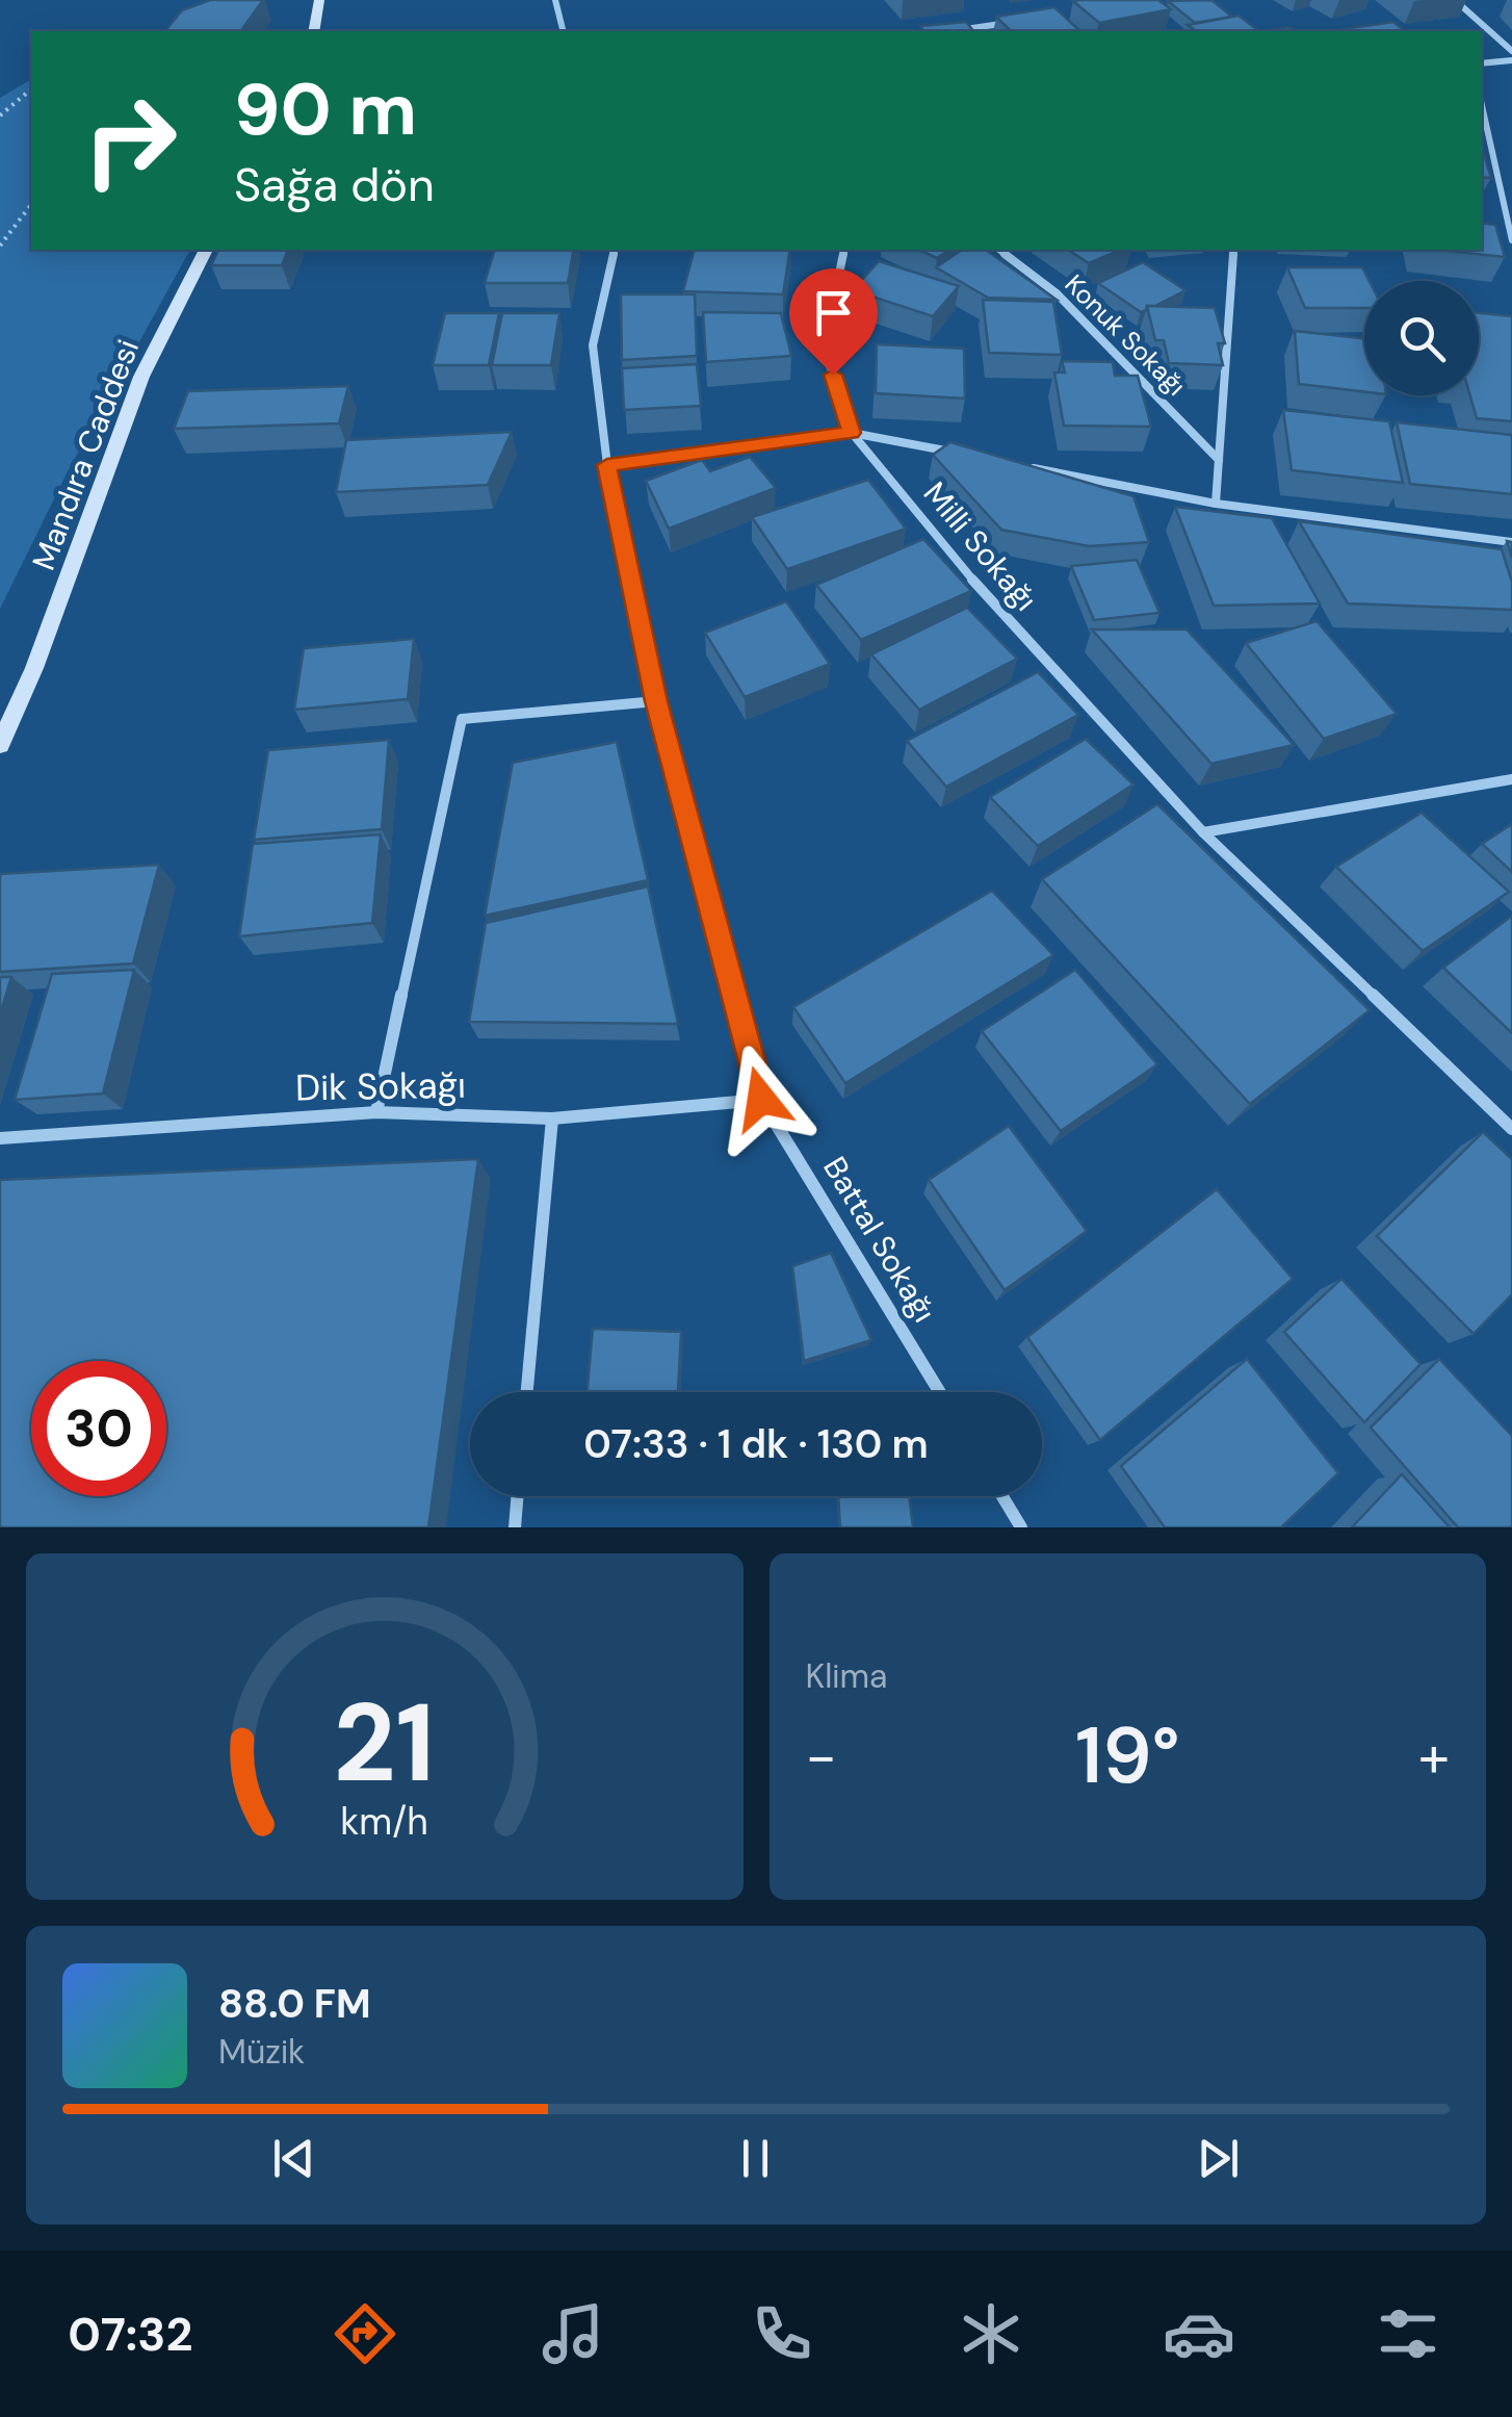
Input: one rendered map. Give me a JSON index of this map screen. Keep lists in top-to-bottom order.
{
  "streets": {
    "street": [
      "Konuk Sokağı",
      "Mandıra Caddesi",
      "Milli Sokağı",
      "Dik Sokağı",
      "Battal Sokağı"
    ]
  },
  "crossings": [
    ["Dik Sokağı", "Battal Sokağı"]
  ],
  "page": {
    "turn": ["90 m", "Sağa dön"],
    "limit": "30",
    "trip": "07:33 · 1 dk · 130 m",
    "tile": "Klima",
    "heat": ["−", "19°", "+"],
    "song": ["88.0 FM", "Müzik"],
    "tabs": "07:32",
    "gauge": ["21", "km/h"]
  }
}
